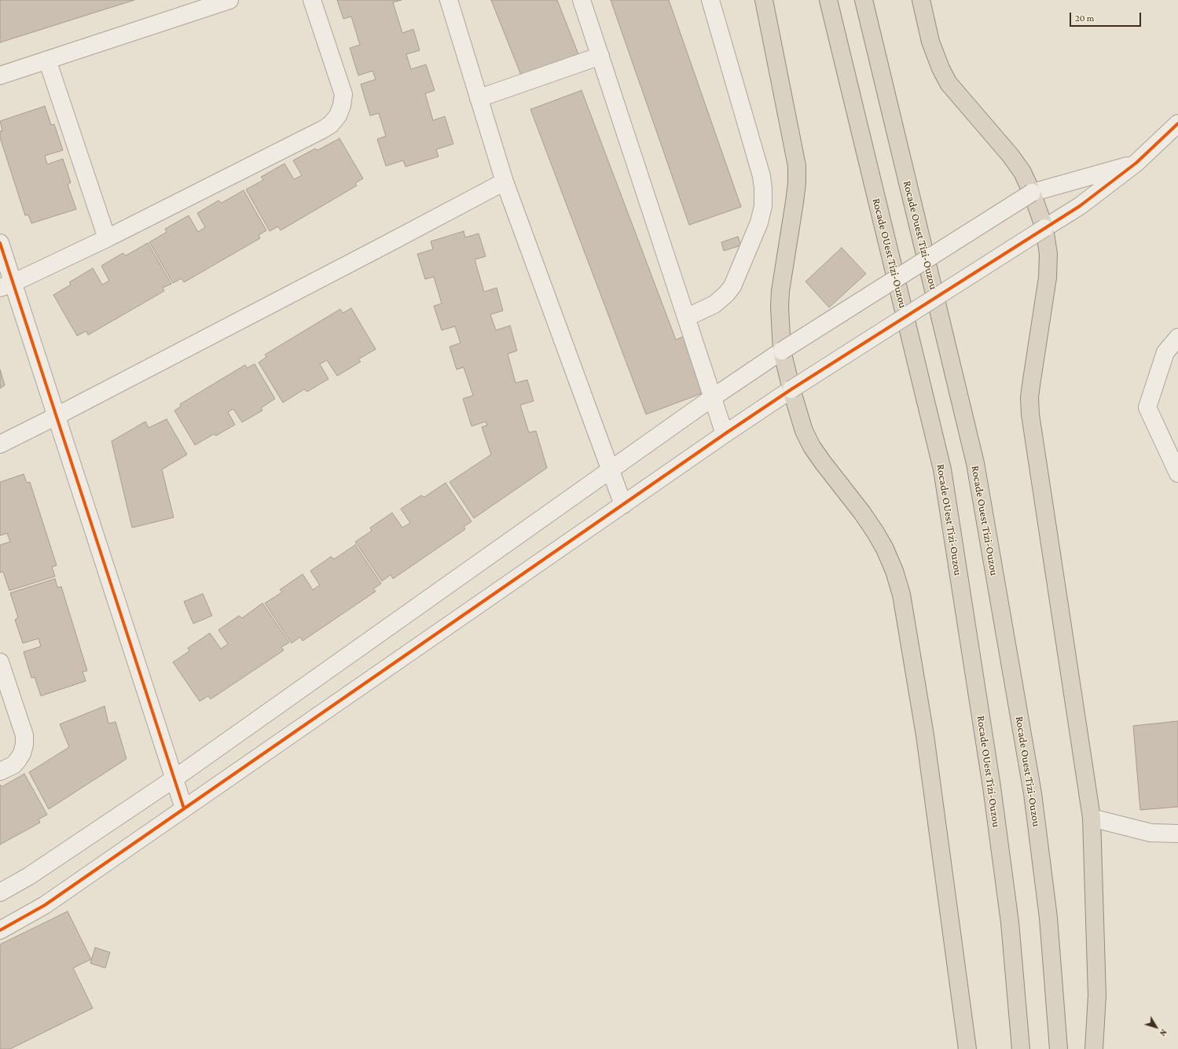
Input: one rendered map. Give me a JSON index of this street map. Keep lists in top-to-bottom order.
{
  "streets": {
    "highway": ["Rocade Ouest Tizi-Ouzou", "Rocade OUest Tizi-Ouzou"]
  },
  "scale_bar": "20 m",
  "north": "bottom right"
}
